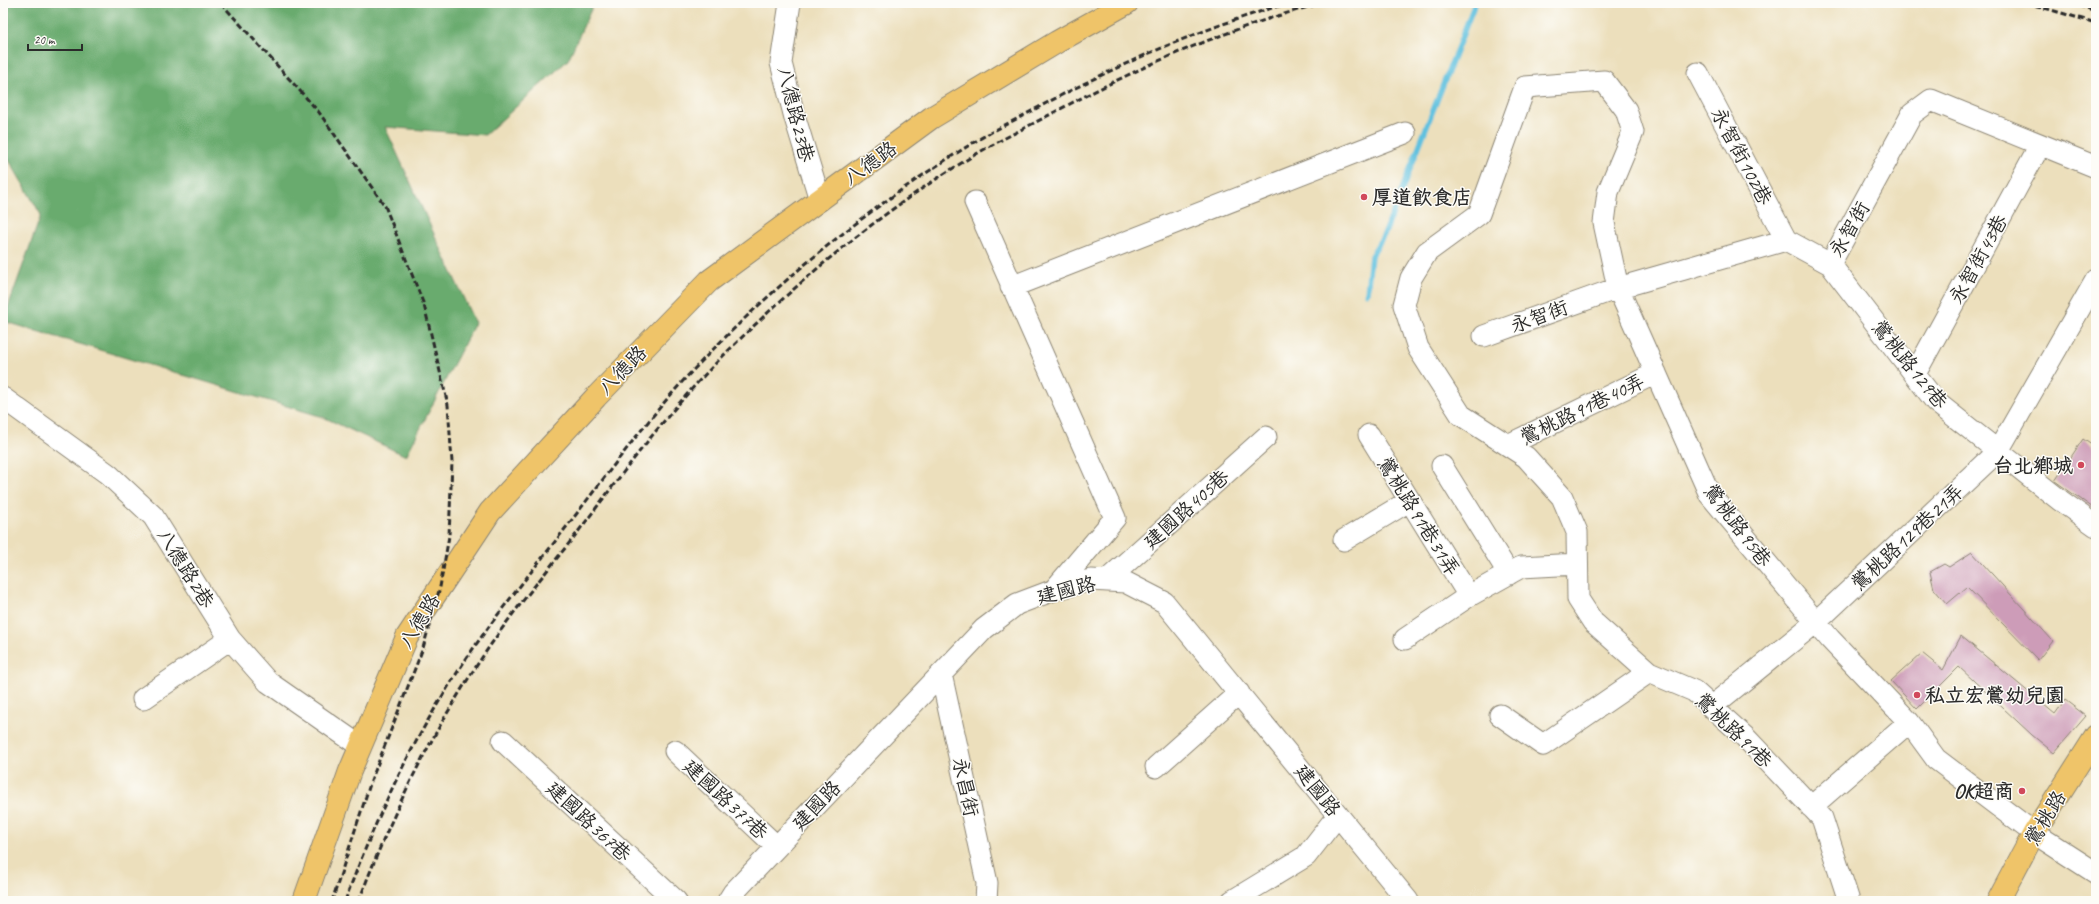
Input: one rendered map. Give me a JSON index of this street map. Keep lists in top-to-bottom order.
{
  "streets": {
    "main road": ["八德路", "鶯桃路"],
    "street": [
      "八德路23巷",
      "永智街102巷",
      "永智街",
      "永智街43巷",
      "鶯桃路129巷",
      "鶯桃路91巷40弄",
      "建國路405巷",
      "鶯桃路91巷31弄",
      "鶯桃路95巷",
      "鶯桃路129巷21弄",
      "八德路2巷",
      "建國路",
      "鶯桃路91巷",
      "永昌街",
      "建國路377巷",
      "建國路367巷"
    ]
  },
  "crossings": [
    ["八德路23巷", "八德路"],
    ["永智街102巷", "永智街"],
    ["八德路", "八德路2巷"],
    ["永智街", "永智街43巷"],
    ["永智街", "鶯桃路129巷"],
    ["永智街", "鶯桃路95巷"],
    ["永智街43巷", "鶯桃路129巷"],
    ["鶯桃路129巷", "鶯桃路129巷21弄"],
    ["鶯桃路91巷40弄", "鶯桃路95巷"],
    ["鶯桃路91巷40弄", "鶯桃路91巷"],
    ["建國路405巷", "建國路"],
    ["鶯桃路91巷31弄", "鶯桃路91巷"],
    ["鶯桃路95巷", "鶯桃路129巷21弄"],
    ["鶯桃路95巷", "鶯桃路91巷"],
    ["鶯桃路95巷", "鶯桃路"],
    ["鶯桃路129巷21弄", "鶯桃路91巷"],
    ["建國路", "永昌街"],
    ["建國路", "建國路377巷"]
  ],
  "places": [
    "厚道飲食店",
    "台北鄉城",
    "私立宏鶯幼兒園",
    "OK超商"
  ],
  "scale_bar": "20 m"
}
